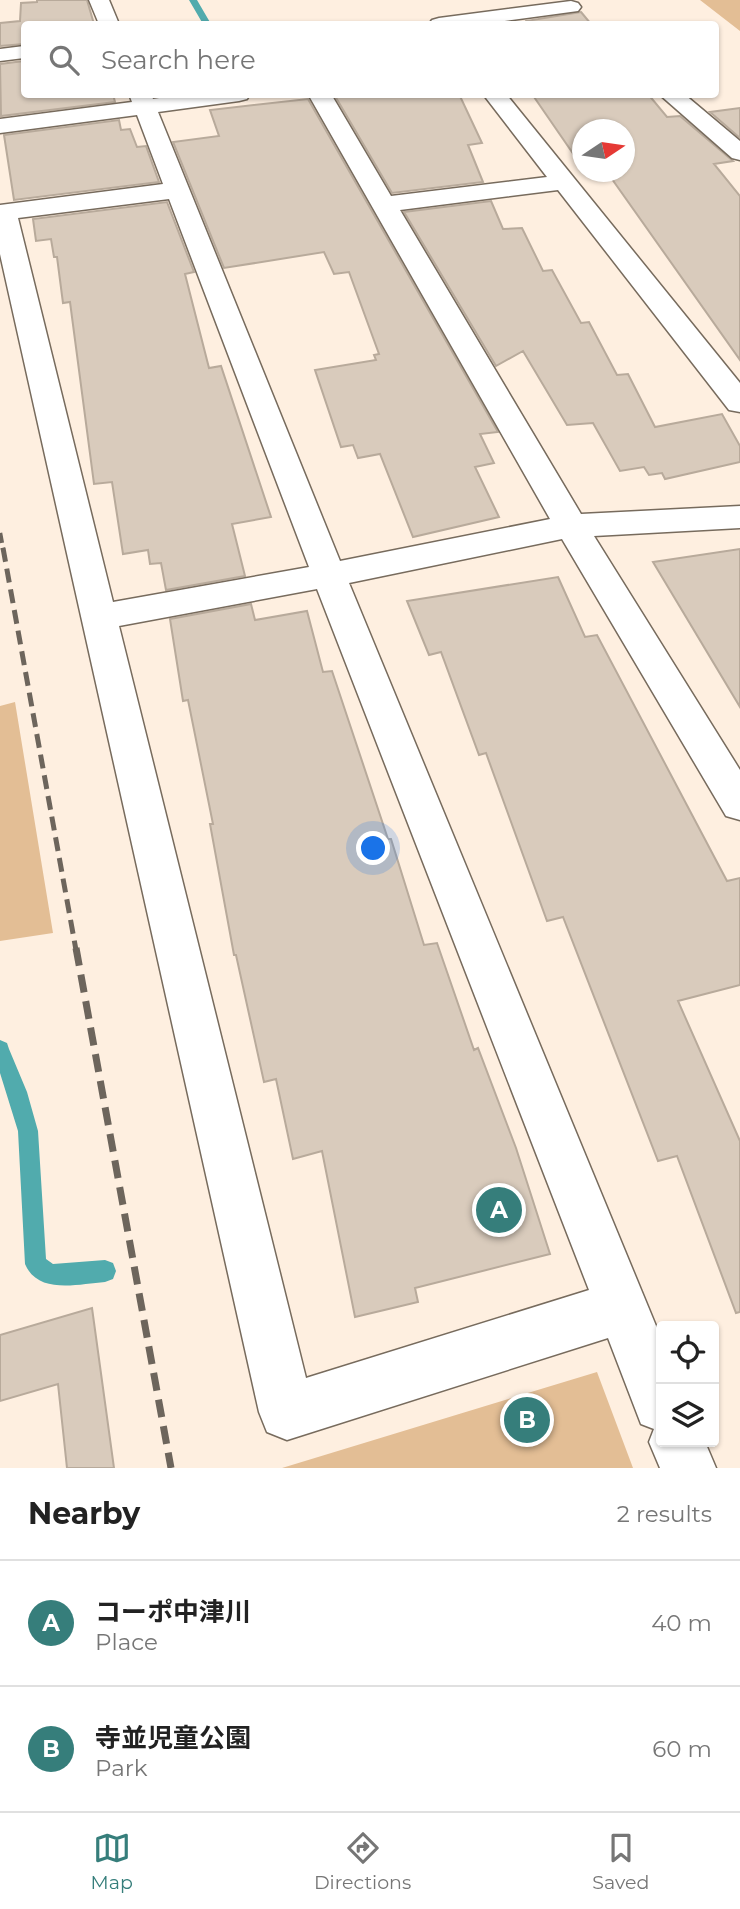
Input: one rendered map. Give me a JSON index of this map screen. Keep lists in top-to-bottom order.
{
  "north": "right",
  "page": {
    "search": "Search here",
    "pins": ["A", "B"],
    "heading": ["Nearby", "2 results"],
    "list": [
      {
        "mark": "A",
        "name": "コーポ中津川",
        "note": "Place",
        "value": "40 m"
      },
      {
        "mark": "B",
        "name": "寺並児童公園",
        "note": "Park",
        "value": "60 m"
      }
    ],
    "nav": ["Map", "Directions", "Saved"]
  }
}
